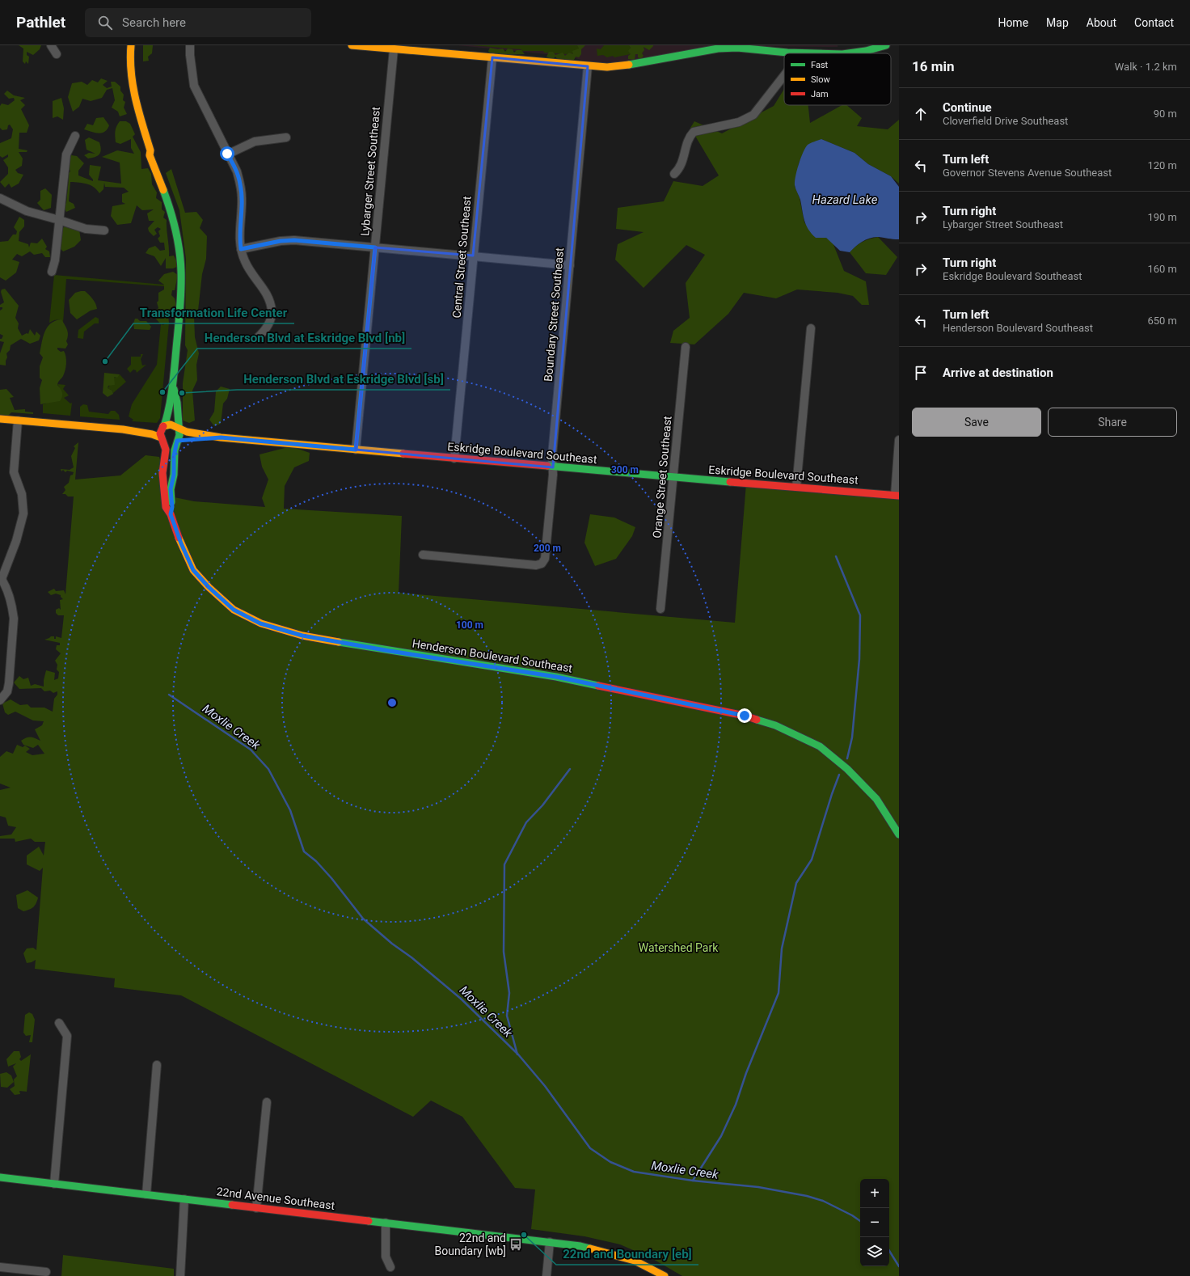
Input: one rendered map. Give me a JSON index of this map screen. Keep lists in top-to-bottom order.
{
  "streets": {
    "street": [
      "Lybarger Street Southeast",
      "Central Street Southeast",
      "Boundary Street Southeast",
      "Eskridge Boulevard Southeast",
      "Orange Street Southeast",
      "Henderson Boulevard Southeast",
      "22nd Avenue Southeast"
    ]
  },
  "crossings": [
    ["Lybarger Street Southeast", "Eskridge Boulevard Southeast"],
    ["Central Street Southeast", "Eskridge Boulevard Southeast"],
    ["Boundary Street Southeast", "Eskridge Boulevard Southeast"],
    ["Eskridge Boulevard Southeast", "Orange Street Southeast"],
    ["Eskridge Boulevard Southeast", "Henderson Boulevard Southeast"]
  ],
  "water": ["Hazard Lake", "Moxlie Creek"],
  "parks": ["Watershed Park"],
  "places": {
    "other": [
      "Transformation Life Center",
      "Henderson Blvd at Eskridge Blvd [nb]",
      "Henderson Blvd at Eskridge Blvd [sb]",
      "22nd and Boundary [eb]"
    ],
    "bus stop": ["22nd and Boundary [wb]"]
  },
  "legend": ["Fast", "Slow", "Jam"],
  "page": {
    "header": "Pathlet",
    "search": "Search here",
    "nav": [
      "Home",
      "Map",
      "About",
      "Contact"
    ],
    "heading": ["16 min", "Walk · 1.2 km"],
    "list": [
      ["Continue", "Cloverfield Drive Southeast", "90 m"],
      ["Turn left", "Governor Stevens Avenue Southeast", "120 m"],
      ["Turn right", "Lybarger Street Southeast", "190 m"],
      ["Turn right", "Eskridge Boulevard Southeast", "160 m"],
      ["Turn left", "Henderson Boulevard Southeast", "650 m"],
      "Arrive at destination"
    ],
    "buttons": ["Save", "Share"],
    "map_buttons": ["+", "−"]
  },
  "rings": ["300 m", "200 m", "100 m"]
}
